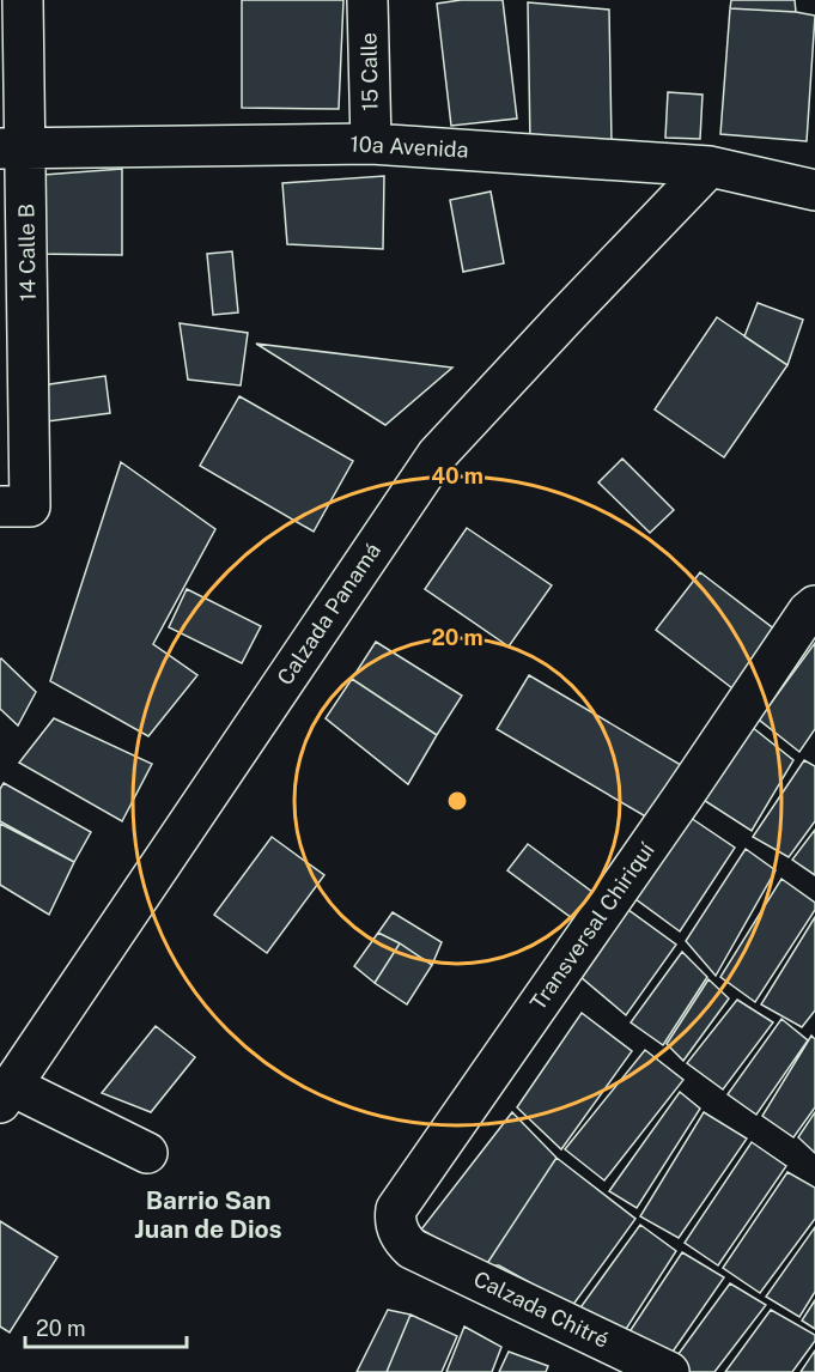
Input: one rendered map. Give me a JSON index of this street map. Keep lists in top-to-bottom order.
{
  "streets": {
    "street": [
      "15 Calle",
      "10a Avenida",
      "14 Calle B",
      "Calzada Panamá",
      "Transversal Chiriquí",
      "Calzada Chitré"
    ]
  },
  "crossings": [
    ["15 Calle", "10a Avenida"],
    ["10a Avenida", "14 Calle B"],
    ["10a Avenida", "Calzada Panamá"],
    ["Transversal Chiriquí", "Calzada Chitré"]
  ],
  "districts": ["Barrio San Juan de Dios"],
  "scale_bar": "20 m",
  "rings": ["40 m", "20 m"]
}
